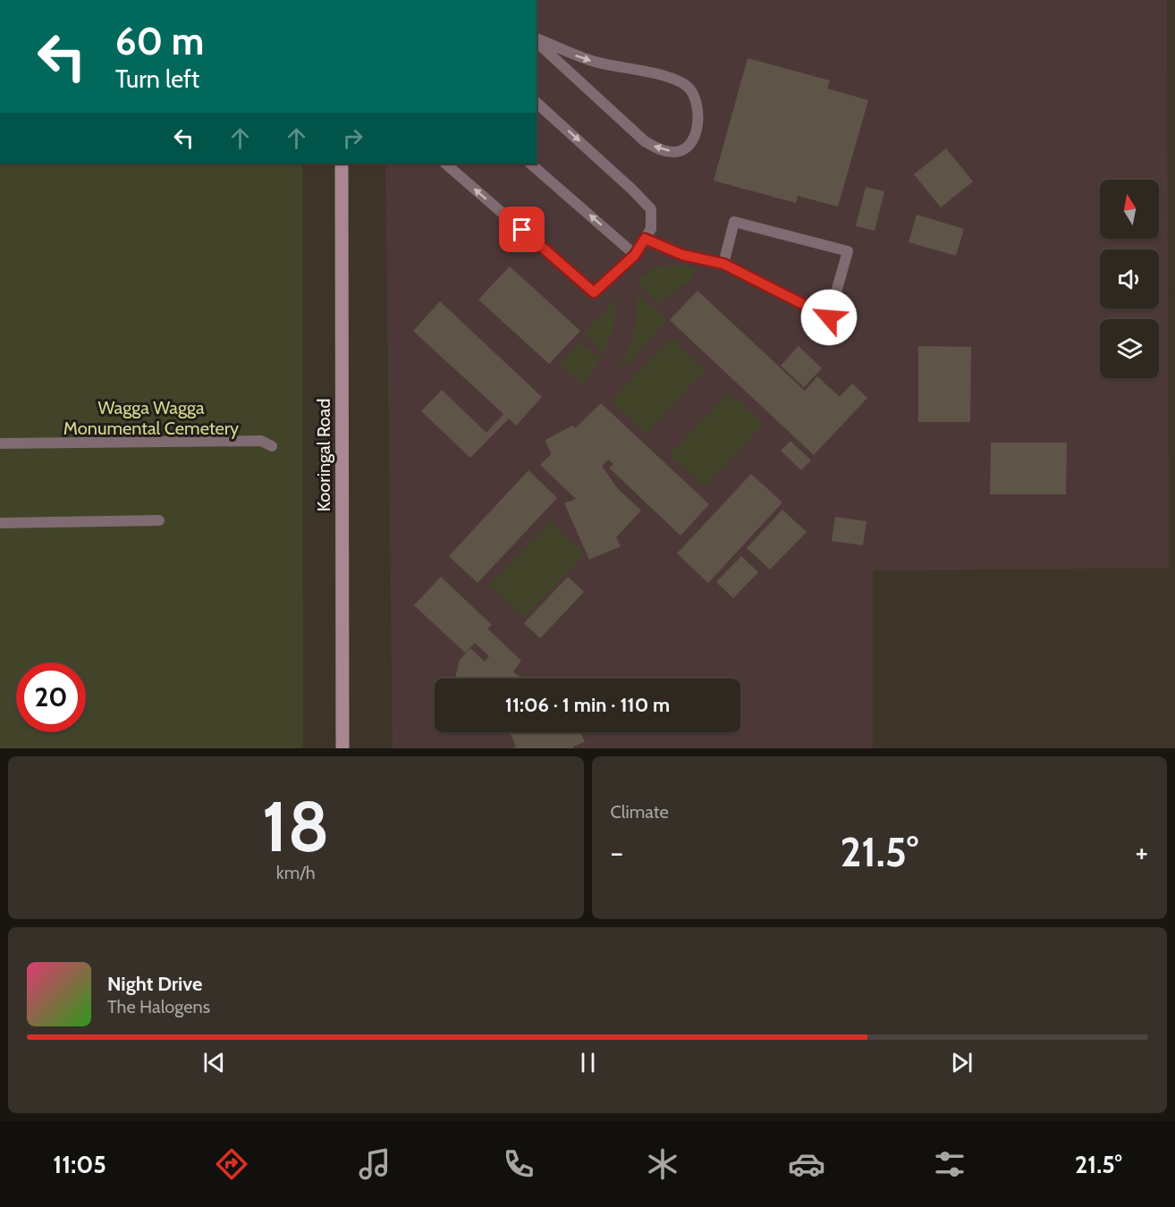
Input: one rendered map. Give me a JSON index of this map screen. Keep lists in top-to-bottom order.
{
  "streets": {
    "main road": ["Kooringal Road"]
  },
  "parks": ["Wagga Wagga Monumental Cemetery"],
  "north": "top",
  "page": {
    "turn": ["60 m", "Turn left"],
    "limit": "20",
    "trip": "11:06 · 1 min · 110 m",
    "tile": [
      ["18", "km/h"],
      "Climate"
    ],
    "heat": ["−", "21.5°", "+"],
    "song": ["Night Drive", "The Halogens"],
    "tabs": ["11:05", "21.5°"]
  }
}
